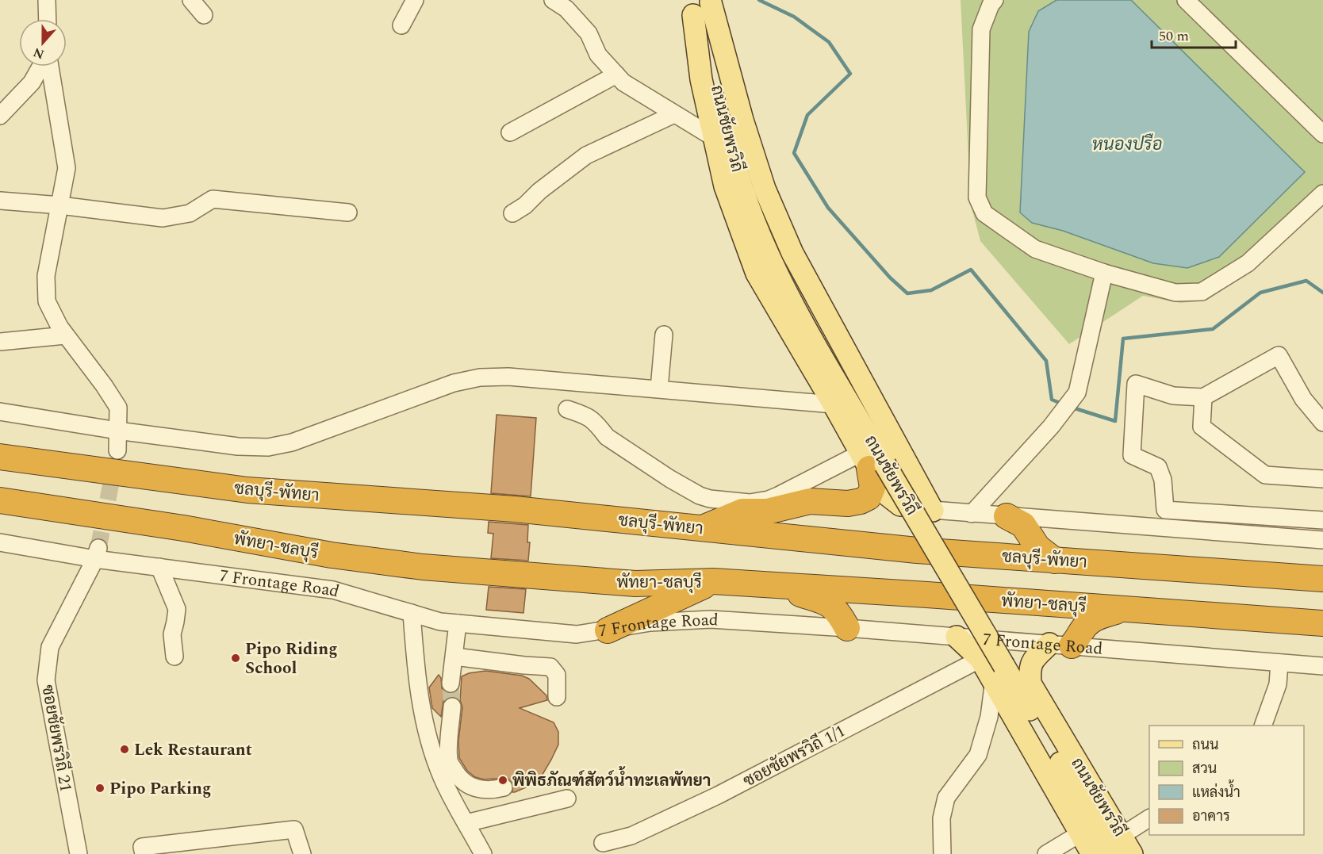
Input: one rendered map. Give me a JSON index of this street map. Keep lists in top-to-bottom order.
{
  "streets": {
    "highway": ["ชลบุรี-พัทยา", "พัทยา-ชลบุรี"],
    "main road": ["ถนนชัยพรวิถี"],
    "street": ["7 Frontage Road", "ซอยชัยพรวิถี 21", "ซอยชัยพรวิถี 1/1"]
  },
  "crossings": [
    ["ถนนชัยพรวิถี", "7 Frontage Road"],
    ["ถนนชัยพรวิถี", "ซอยชัยพรวิถี 1/1"],
    ["7 Frontage Road", "ซอยชัยพรวิถี 21"]
  ],
  "water": ["หนองปรือ"],
  "places": [
    "Pipo Riding School",
    "Lek Restaurant",
    "พิพิธภัณฑ์สัตว์น้ำทะเลพัทยา",
    "Pipo Parking"
  ],
  "legend": [
    "ถนน",
    "สวน",
    "แหล่งน้ำ",
    "อาคาร"
  ],
  "scale_bar": "50 m",
  "north": "bottom"
}
